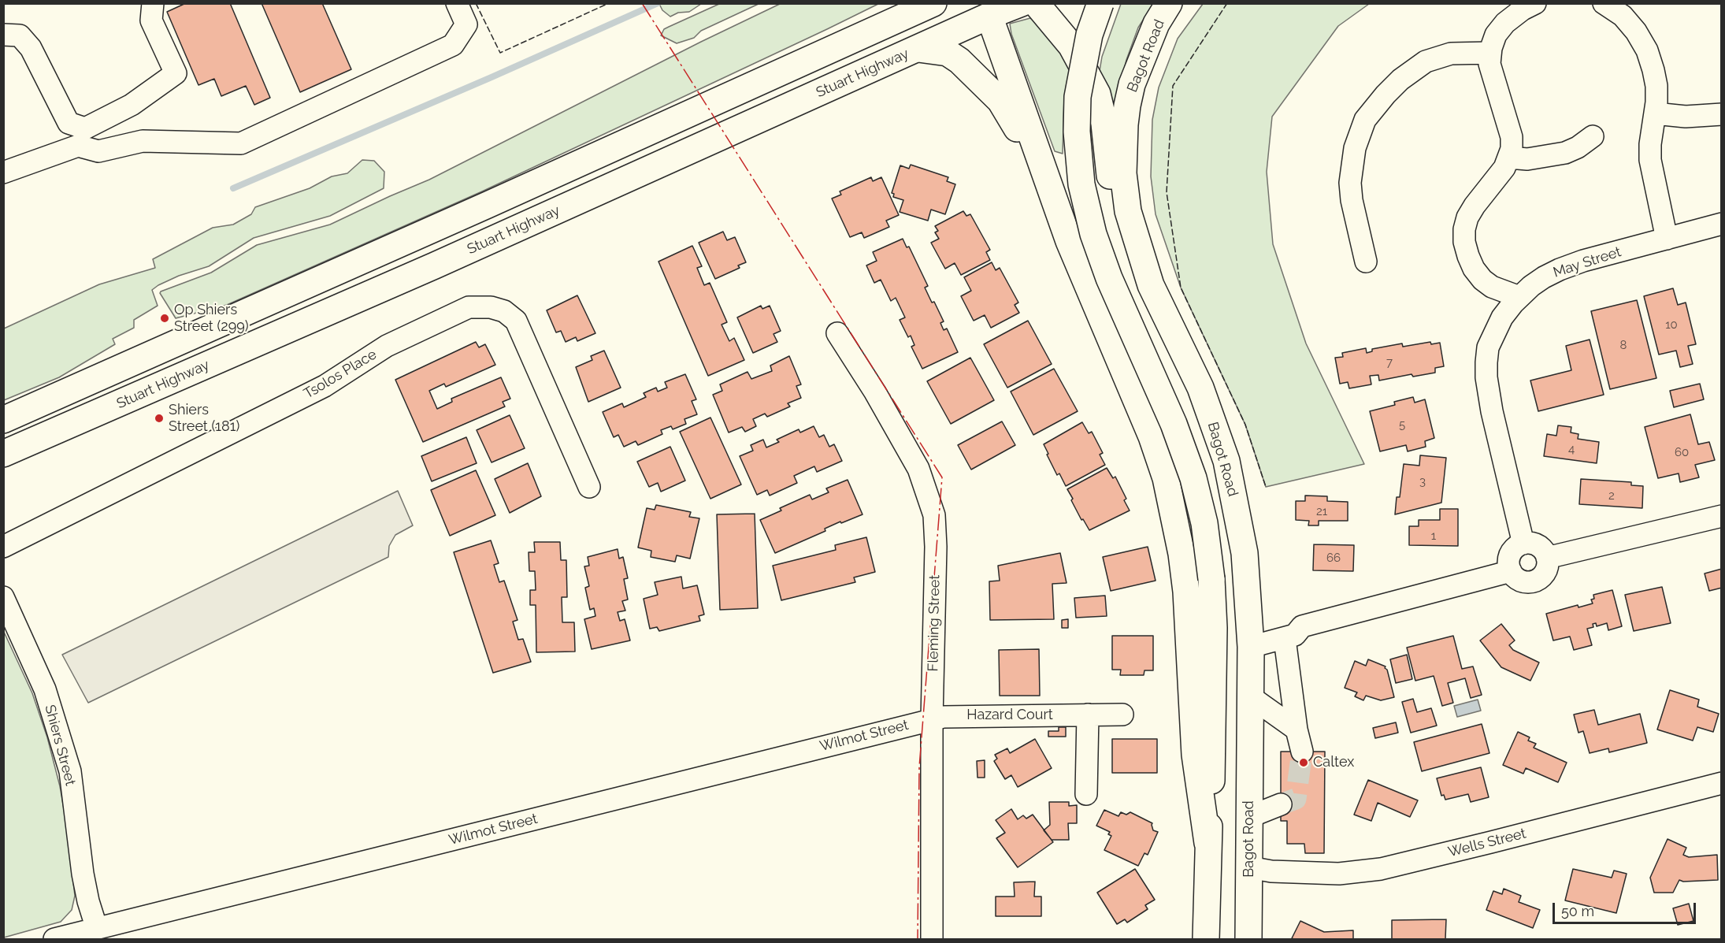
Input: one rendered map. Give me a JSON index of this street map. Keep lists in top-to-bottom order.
{
  "streets": {
    "main road": ["Bagot Road", "Stuart Highway"],
    "street": [
      "May Street",
      "Tsolos Place",
      "Fleming Street",
      "Hazard Court",
      "Wilmot Street",
      "Shiers Street",
      "Wells Street"
    ]
  },
  "crossings": [
    ["Bagot Road", "Wells Street"],
    ["Fleming Street", "Hazard Court"],
    ["Fleming Street", "Wilmot Street"],
    ["Hazard Court", "Wilmot Street"],
    ["Wilmot Street", "Shiers Street"]
  ],
  "places": ["Op Shiers Street (299)", "Shiers Street (181)", "Caltex"],
  "house_numbers": [
    "10",
    "8",
    "7",
    "5",
    "4",
    "60",
    "3",
    "2",
    "21",
    "1",
    "66"
  ],
  "scale_bar": "50 m"
}
